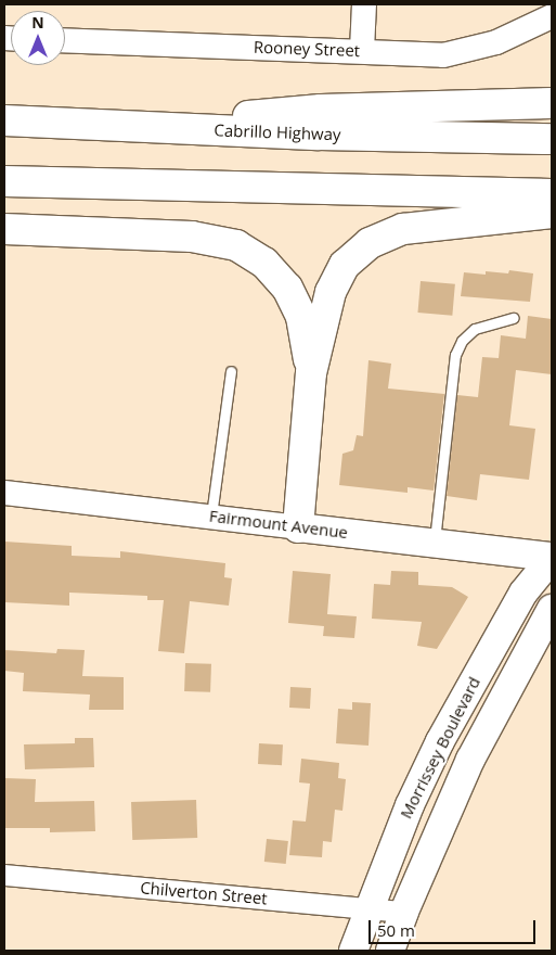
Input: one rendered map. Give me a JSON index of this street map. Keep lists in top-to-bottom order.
{
  "streets": {
    "highway": ["Cabrillo Highway"],
    "main road": ["Fairmount Avenue", "Morrissey Boulevard"],
    "street": ["Rooney Street", "Chilverton Street"]
  },
  "crossings": [
    ["Fairmount Avenue", "Morrissey Boulevard"],
    ["Morrissey Boulevard", "Chilverton Street"]
  ],
  "scale_bar": "50 m",
  "north": "top"
}
